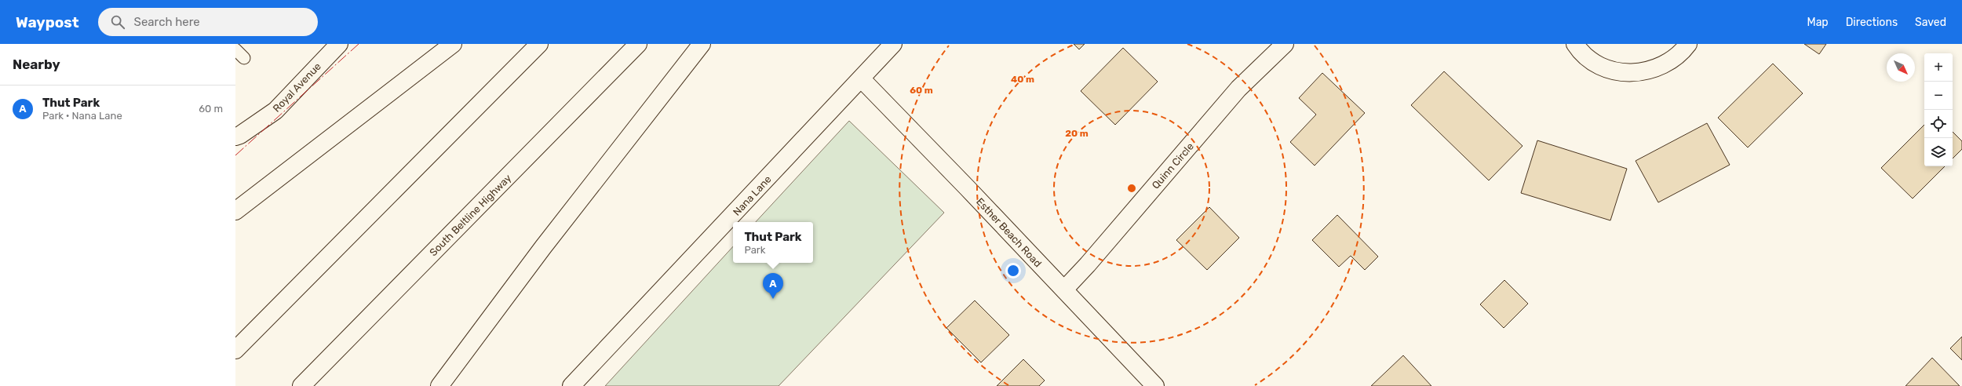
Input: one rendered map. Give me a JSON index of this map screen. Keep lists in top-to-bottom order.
{
  "streets": {
    "main road": [
      "Royal Avenue",
      "Quinn Circle",
      "Nana Lane",
      "South Beltline Highway",
      "Esther Beach Road"
    ]
  },
  "crossings": [
    ["Quinn Circle", "Esther Beach Road"],
    ["Nana Lane", "Esther Beach Road"]
  ],
  "north": "bottom right",
  "page": {
    "header": "Waypost",
    "search": "Search here",
    "nav": ["Map", "Directions", "Saved"],
    "heading": "Nearby",
    "map_buttons": ["+", "−"],
    "list": [
      {
        "mark": "A",
        "name": "Thut Park",
        "note": "Park · Nana Lane",
        "value": "60 m"
      }
    ],
    "popup": ["Thut Park", "Park"],
    "pins": "A"
  },
  "rings": ["40 m", "60 m", "20 m"]
}
